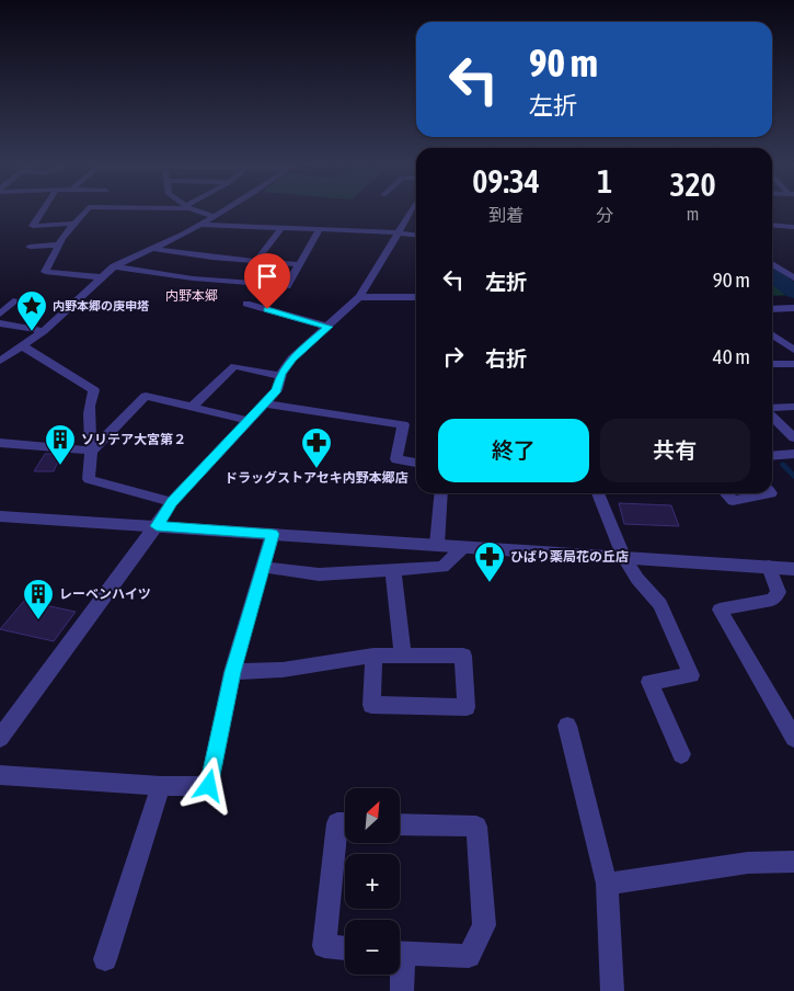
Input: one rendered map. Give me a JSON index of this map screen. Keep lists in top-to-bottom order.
{
  "districts": ["内野本郷"],
  "places": {
    "place": ["内野本郷の庚申塔"],
    "building": ["ソリテア大宮第２", "レーベンハイツ"],
    "pharmacy": ["ドラッグストアセキ内野本郷店", "ひばり薬局花の丘店"]
  },
  "north": "top right",
  "page": {
    "turn": ["90 m", "左折"],
    "eta": [
      "09:34",
      "到着",
      "1",
      "分",
      "320",
      "m"
    ],
    "list": [
      {
        "name": "左折",
        "value": "90 m"
      },
      {
        "name": "右折",
        "value": "40 m"
      }
    ],
    "buttons": ["終了", "共有"],
    "map_buttons": ["+", "−"]
  }
}
